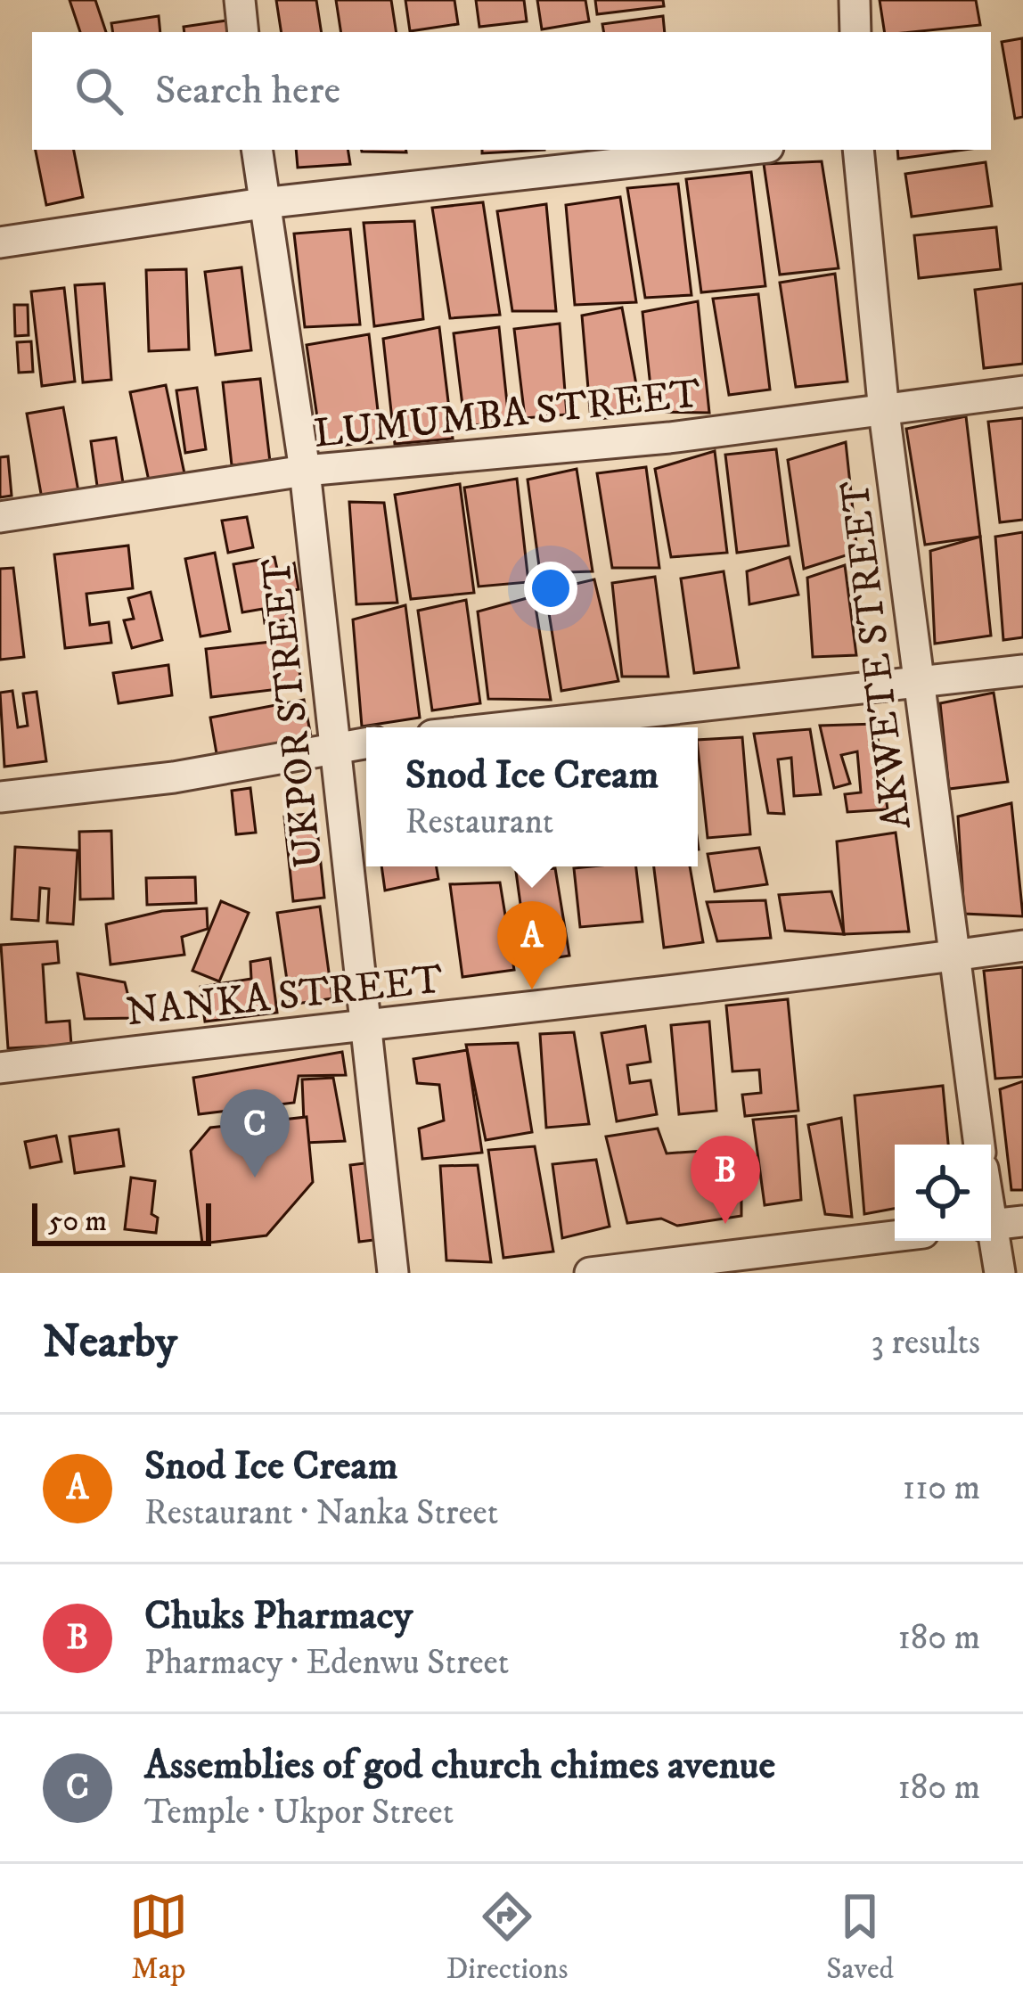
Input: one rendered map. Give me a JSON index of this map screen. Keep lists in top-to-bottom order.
{
  "streets": {
    "street": [
      "LUMUMBA STREET",
      "AKWETE STREET",
      "UKPOR STREET",
      "NANKA STREET"
    ]
  },
  "crossings": [
    ["LUMUMBA STREET", "AKWETE STREET"],
    ["LUMUMBA STREET", "UKPOR STREET"],
    ["AKWETE STREET", "NANKA STREET"],
    ["UKPOR STREET", "NANKA STREET"]
  ],
  "scale_bar": "50 m",
  "page": {
    "search": "Search here",
    "popup": ["Snod Ice Cream", "Restaurant"],
    "pins": ["A", "C", "B"],
    "scale": "50 m",
    "heading": ["Nearby", "3 results"],
    "list": [
      {
        "mark": "A",
        "name": "Snod Ice Cream",
        "note": "Restaurant · Nanka Street",
        "value": "110 m"
      },
      {
        "mark": "B",
        "name": "Chuks Pharmacy",
        "note": "Pharmacy · Edenwu Street",
        "value": "180 m"
      },
      {
        "mark": "C",
        "name": "Assemblies of god church chimes avenue",
        "note": "Temple · Ukpor Street",
        "value": "180 m"
      }
    ],
    "nav": ["Map", "Directions", "Saved"]
  }
}
